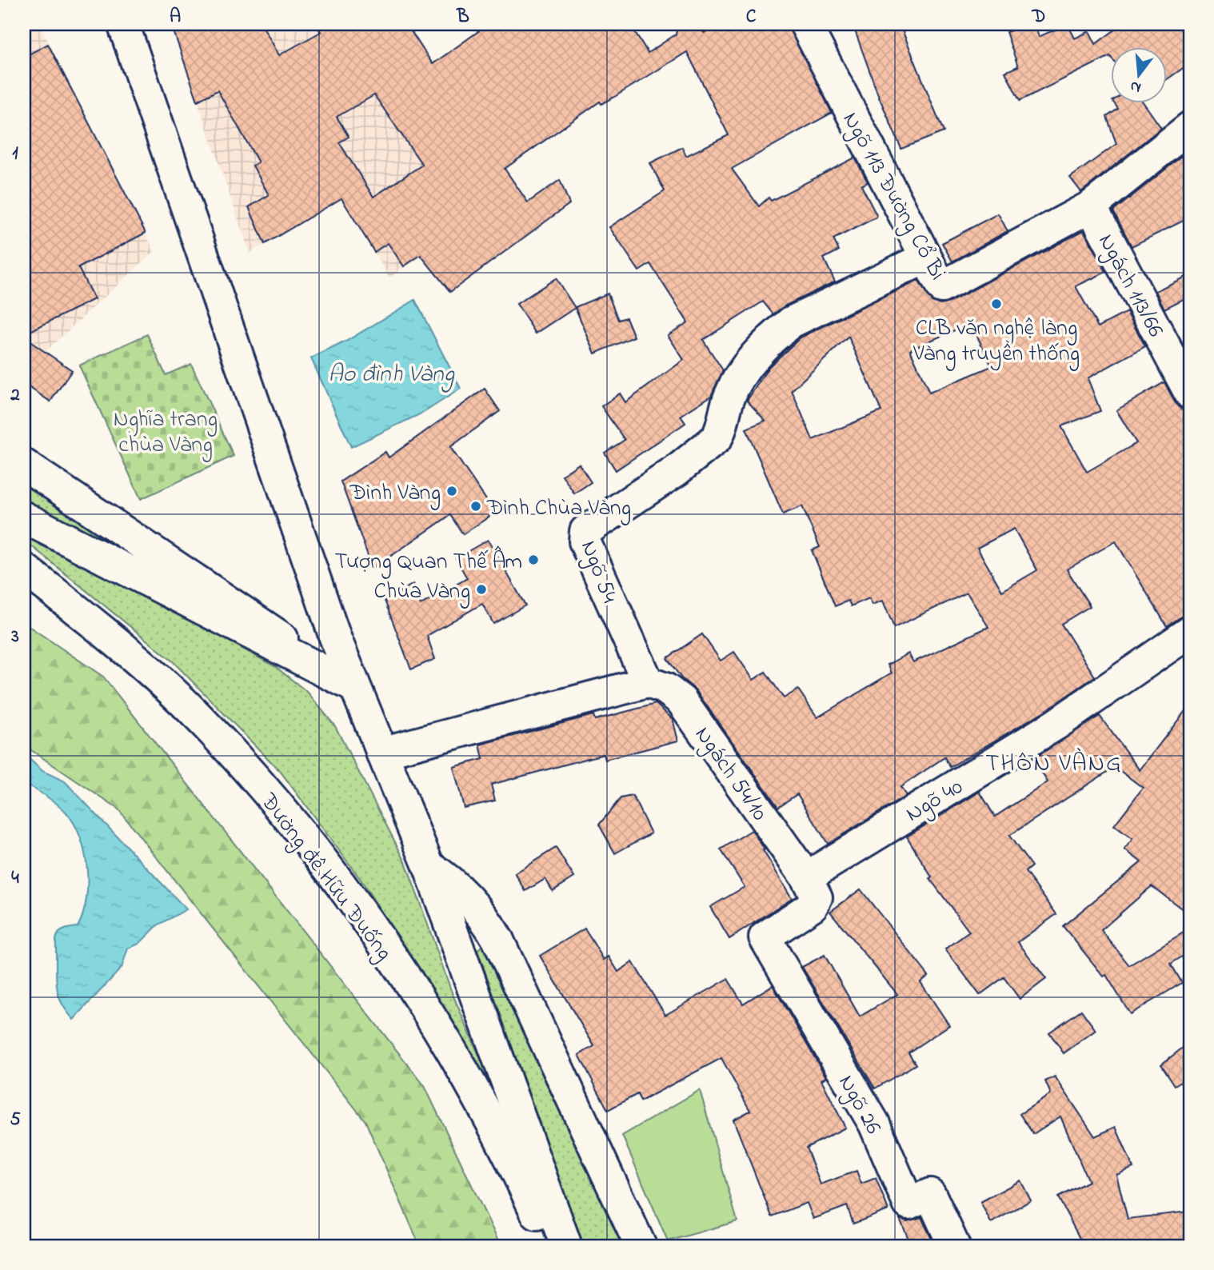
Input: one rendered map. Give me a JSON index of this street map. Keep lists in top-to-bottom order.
{
  "streets": {
    "street": [
      "Ngõ 113 Đường Cổ Bi",
      "Ngách 113/66",
      "Ngõ 54",
      "Ngách 54/10",
      "Ngõ 40",
      "Đường đê Hữu Đuống",
      "Ngõ 26"
    ]
  },
  "crossings": [
    ["Ngõ 113 Đường Cổ Bi", "Ngách 113/66"],
    ["Ngõ 113 Đường Cổ Bi", "Ngõ 54"],
    ["Ngõ 54", "Ngách 54/10"],
    ["Ngách 54/10", "Ngõ 40"],
    ["Ngách 54/10", "Ngõ 26"],
    ["Ngõ 40", "Ngõ 26"]
  ],
  "districts": ["THÔN VÀNG"],
  "water": ["Ao đình Vàng"],
  "parks": ["Nghĩa trang chùa Vàng"],
  "places": [
    "CLB văn nghệ làng Vàng truyền thống",
    "Đình Vàng",
    "Đình Chùa Vàng",
    "Tượng Quan Thế Âm",
    "Chùa Vàng"
  ],
  "north": "bottom",
  "grid": {
    "columns": [
      "A",
      "B",
      "C",
      "D"
    ],
    "rows": [
      "1",
      "2",
      "3",
      "4",
      "5"
    ]
  }
}
